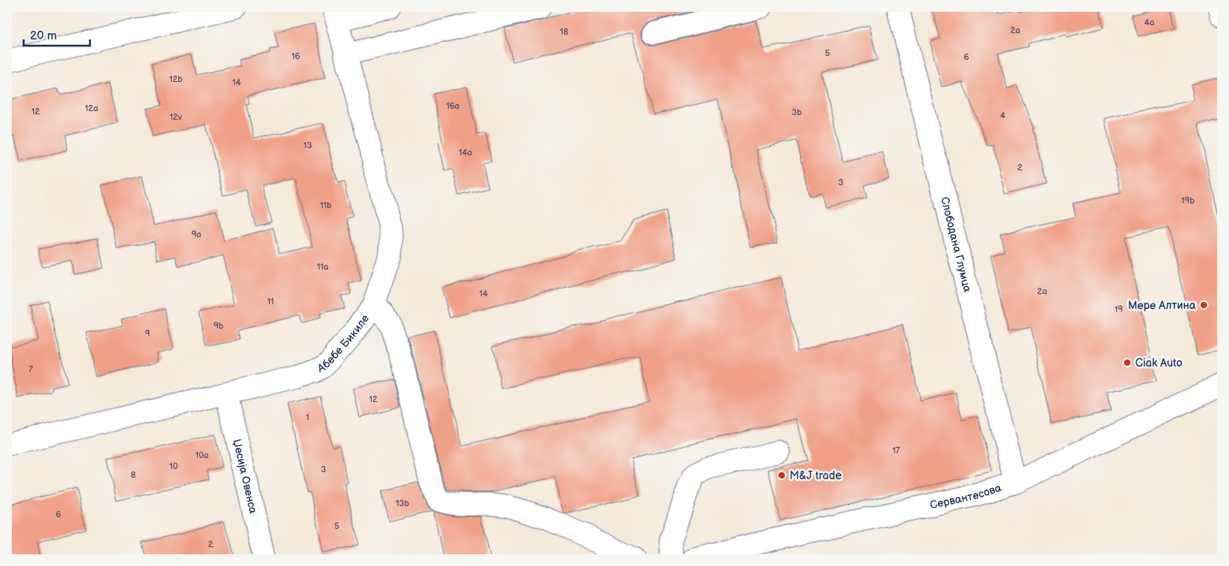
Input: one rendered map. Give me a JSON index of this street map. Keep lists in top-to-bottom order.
{
  "streets": {
    "street": [
      "Слободана Глумца",
      "Абебе Бикиле",
      "Џесија Овенса",
      "Сервантесова"
    ]
  },
  "crossings": [
    ["Слободана Глумца", "Сервантесова"],
    ["Абебе Бикиле", "Џесија Овенса"]
  ],
  "places": ["Мере Алтина", "Ciak Auto", "M&J trade"],
  "house_numbers": [
    "4a",
    "2a",
    "18",
    "5",
    "16",
    "6",
    "12b",
    "14",
    "16a",
    "12a",
    "12",
    "3b",
    "4",
    "12v",
    "13",
    "14a",
    "2",
    "3",
    "19b",
    "11b",
    "9a",
    "11a",
    "2a",
    "14",
    "11",
    "19",
    "9b",
    "9",
    "7",
    "12",
    "1",
    "17",
    "10a",
    "10",
    "3",
    "8",
    "13b",
    "6",
    "5",
    "2"
  ],
  "scale_bar": "20 m"
}
